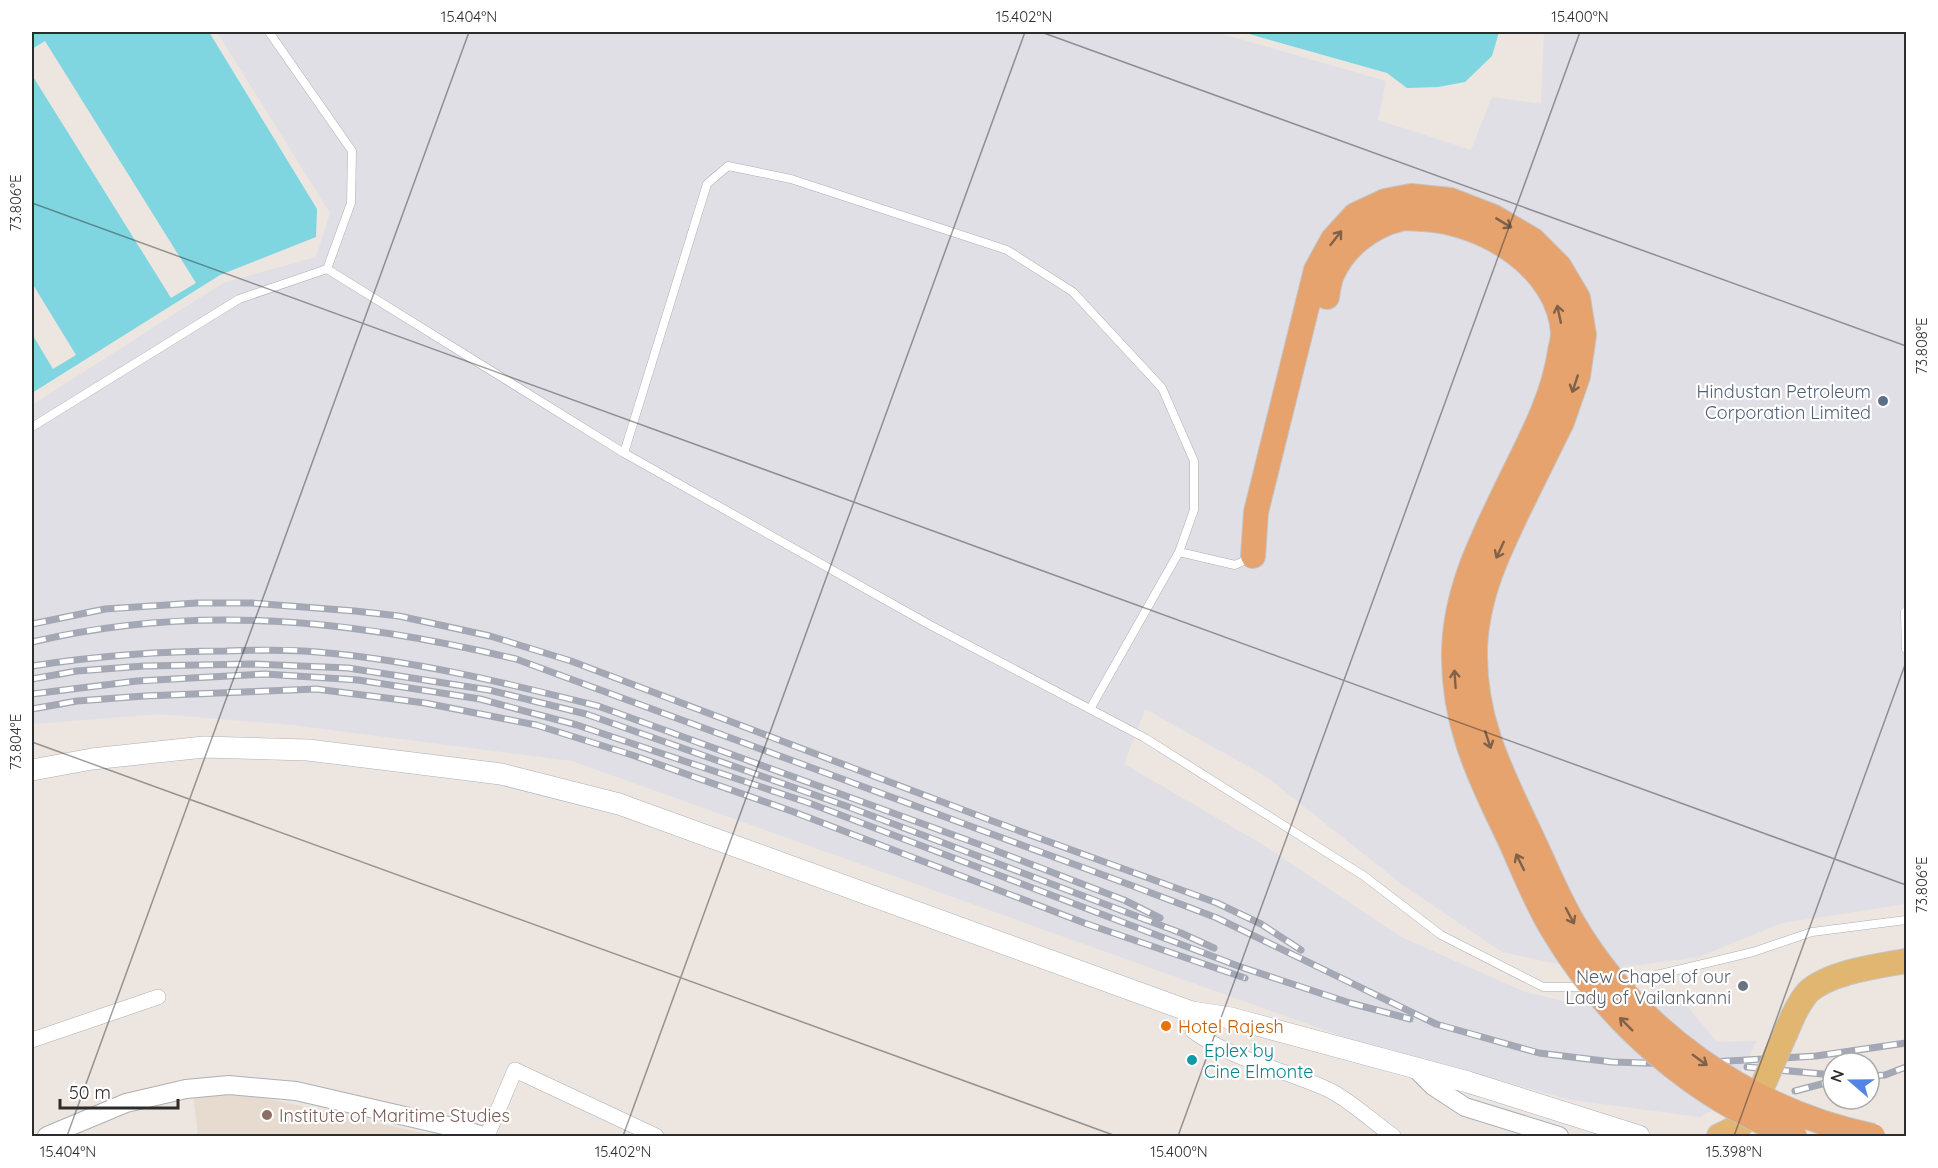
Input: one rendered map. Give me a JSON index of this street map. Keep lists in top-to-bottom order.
{
  "places": [
    "Hindustan Petroleum Corporation Limited",
    "New Chapel of our Lady of Vailankanni",
    "Hotel Rajesh",
    "Eplex by Cine Elmonte",
    "Institute of Maritime Studies"
  ],
  "scale_bar": "50 m",
  "north": "left",
  "coordinates": [
    "15.404°N",
    "15.402°N",
    "15.400°N",
    "73.806°E",
    "73.808°E",
    "73.804°E",
    "15.398°N"
  ]
}
